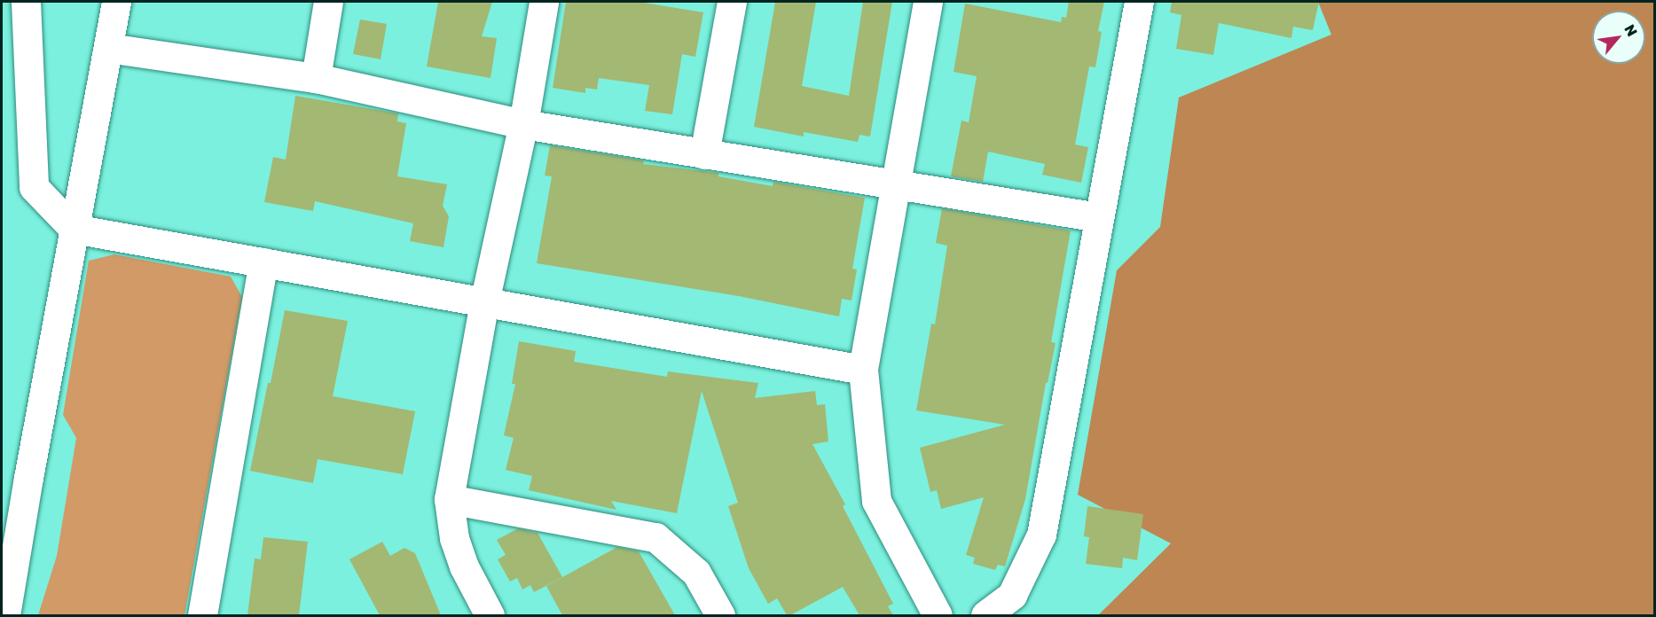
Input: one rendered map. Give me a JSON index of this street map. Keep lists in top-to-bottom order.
{
  "north": "top right"
}
